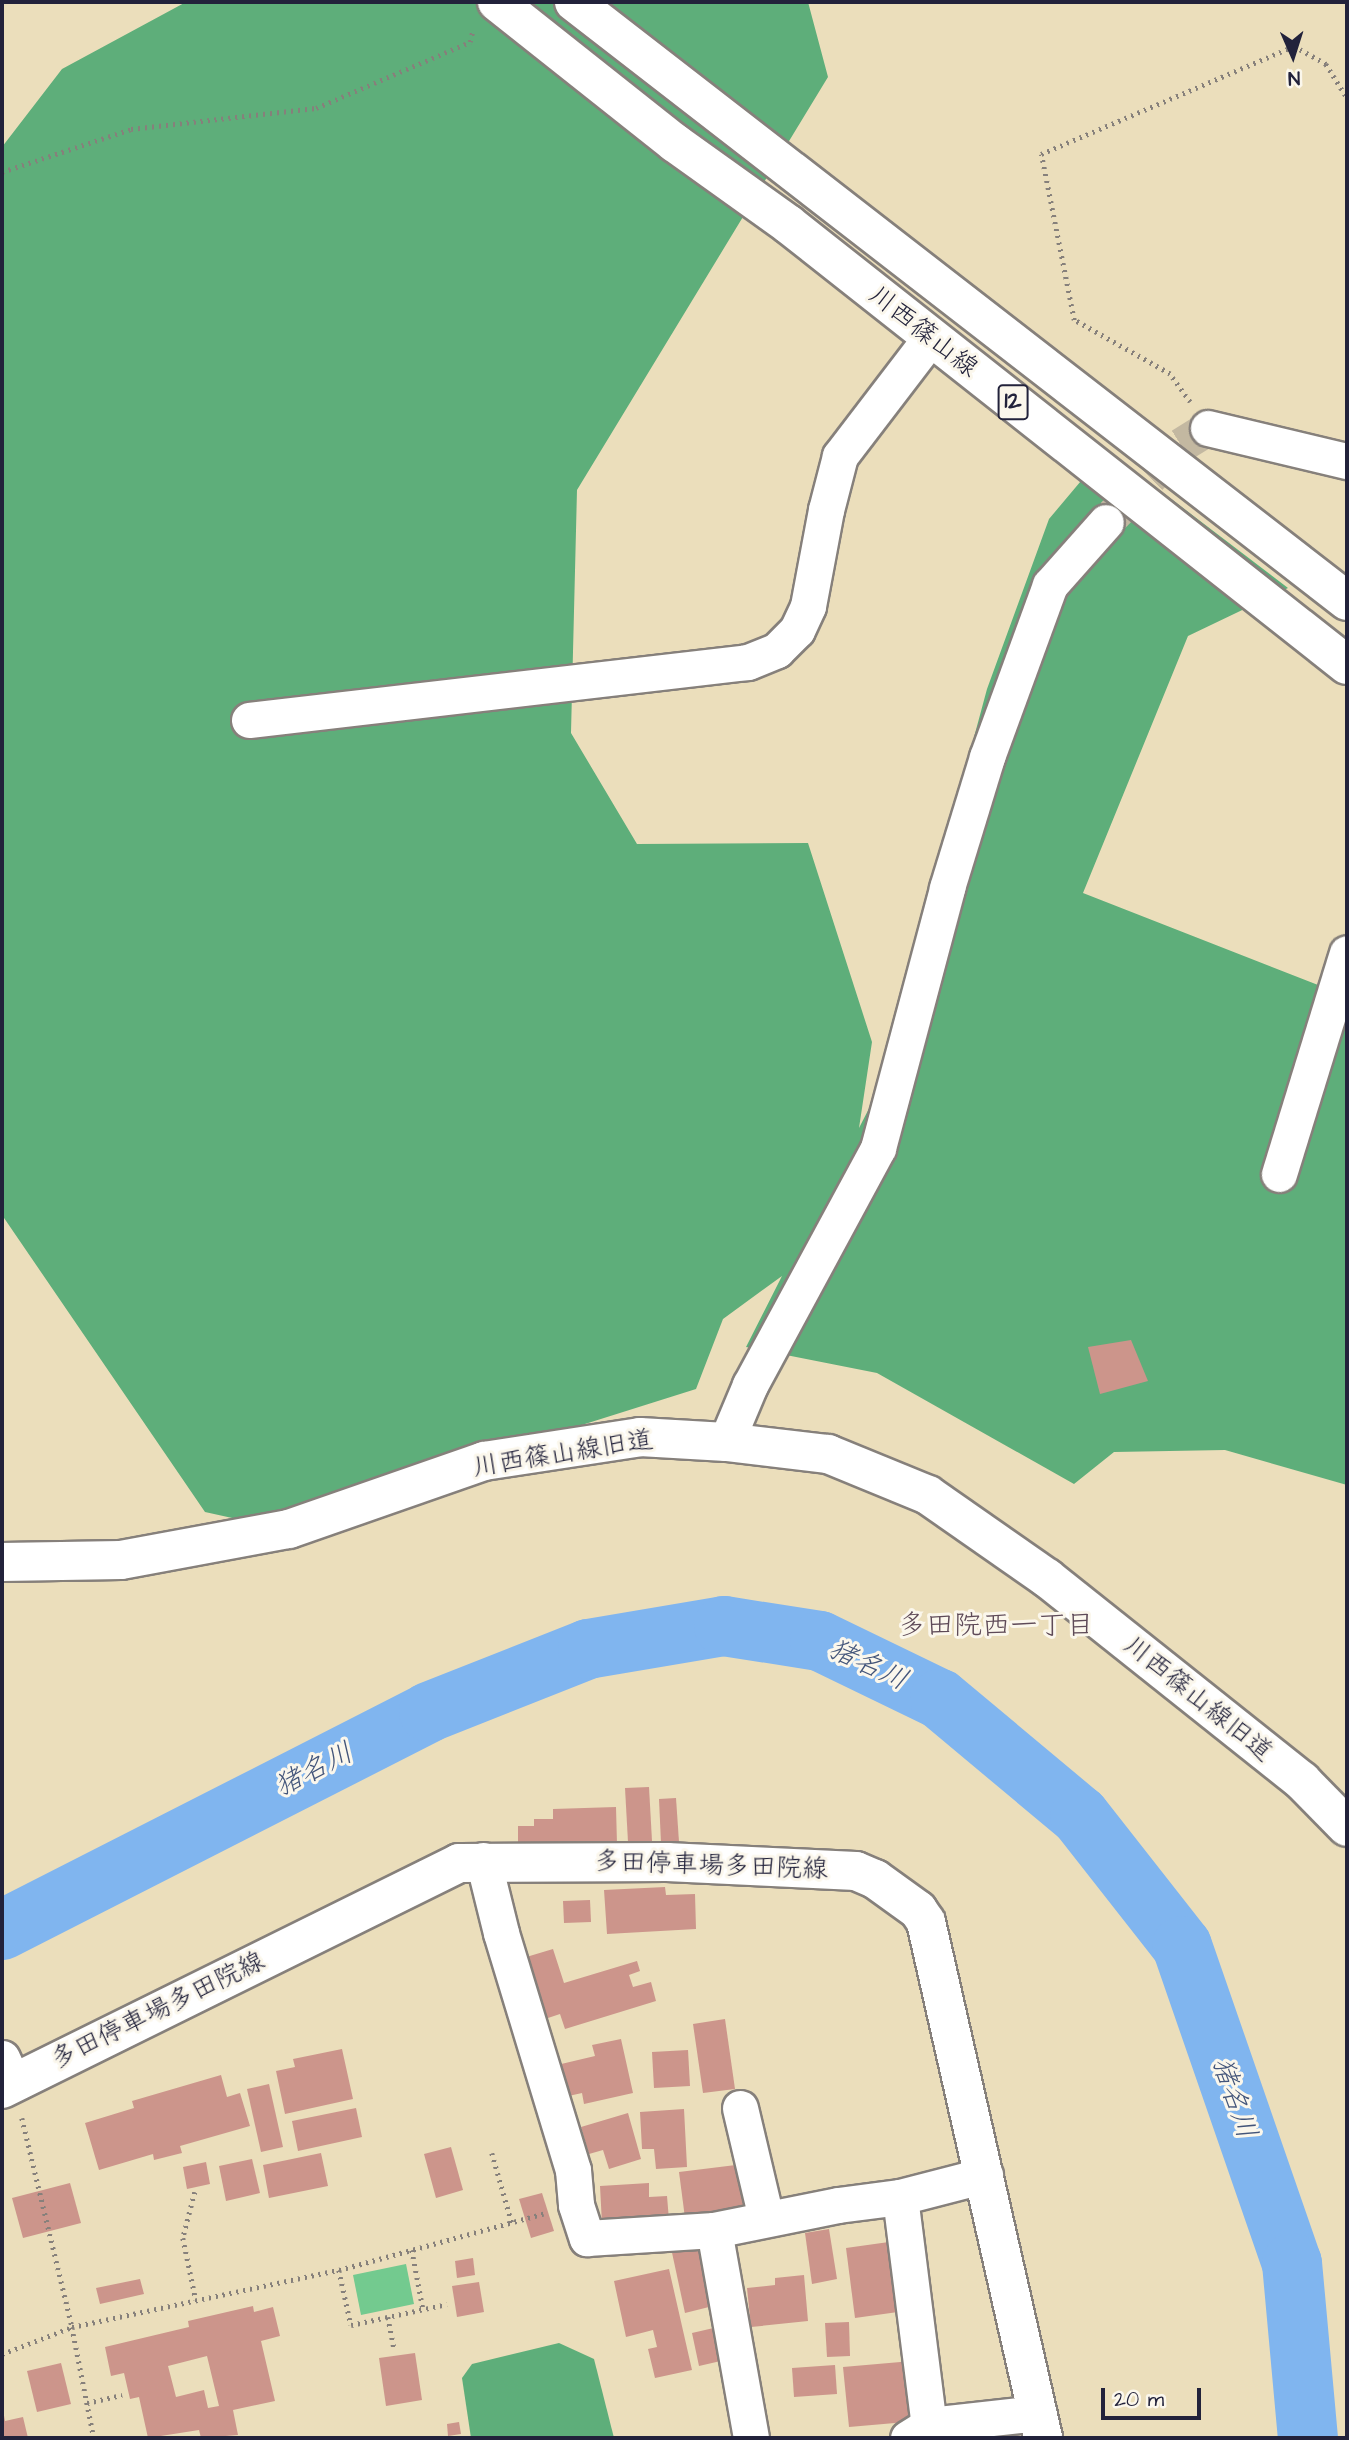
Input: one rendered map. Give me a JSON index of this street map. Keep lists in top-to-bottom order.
{
  "streets": {
    "main road": [
      "川西篠山線",
      "12",
      "川西篠山線旧道",
      "多田停車場多田院線"
    ]
  },
  "districts": ["多田院西一丁目"],
  "water": ["猪名川"],
  "scale_bar": "20 m",
  "north": "bottom"
}
